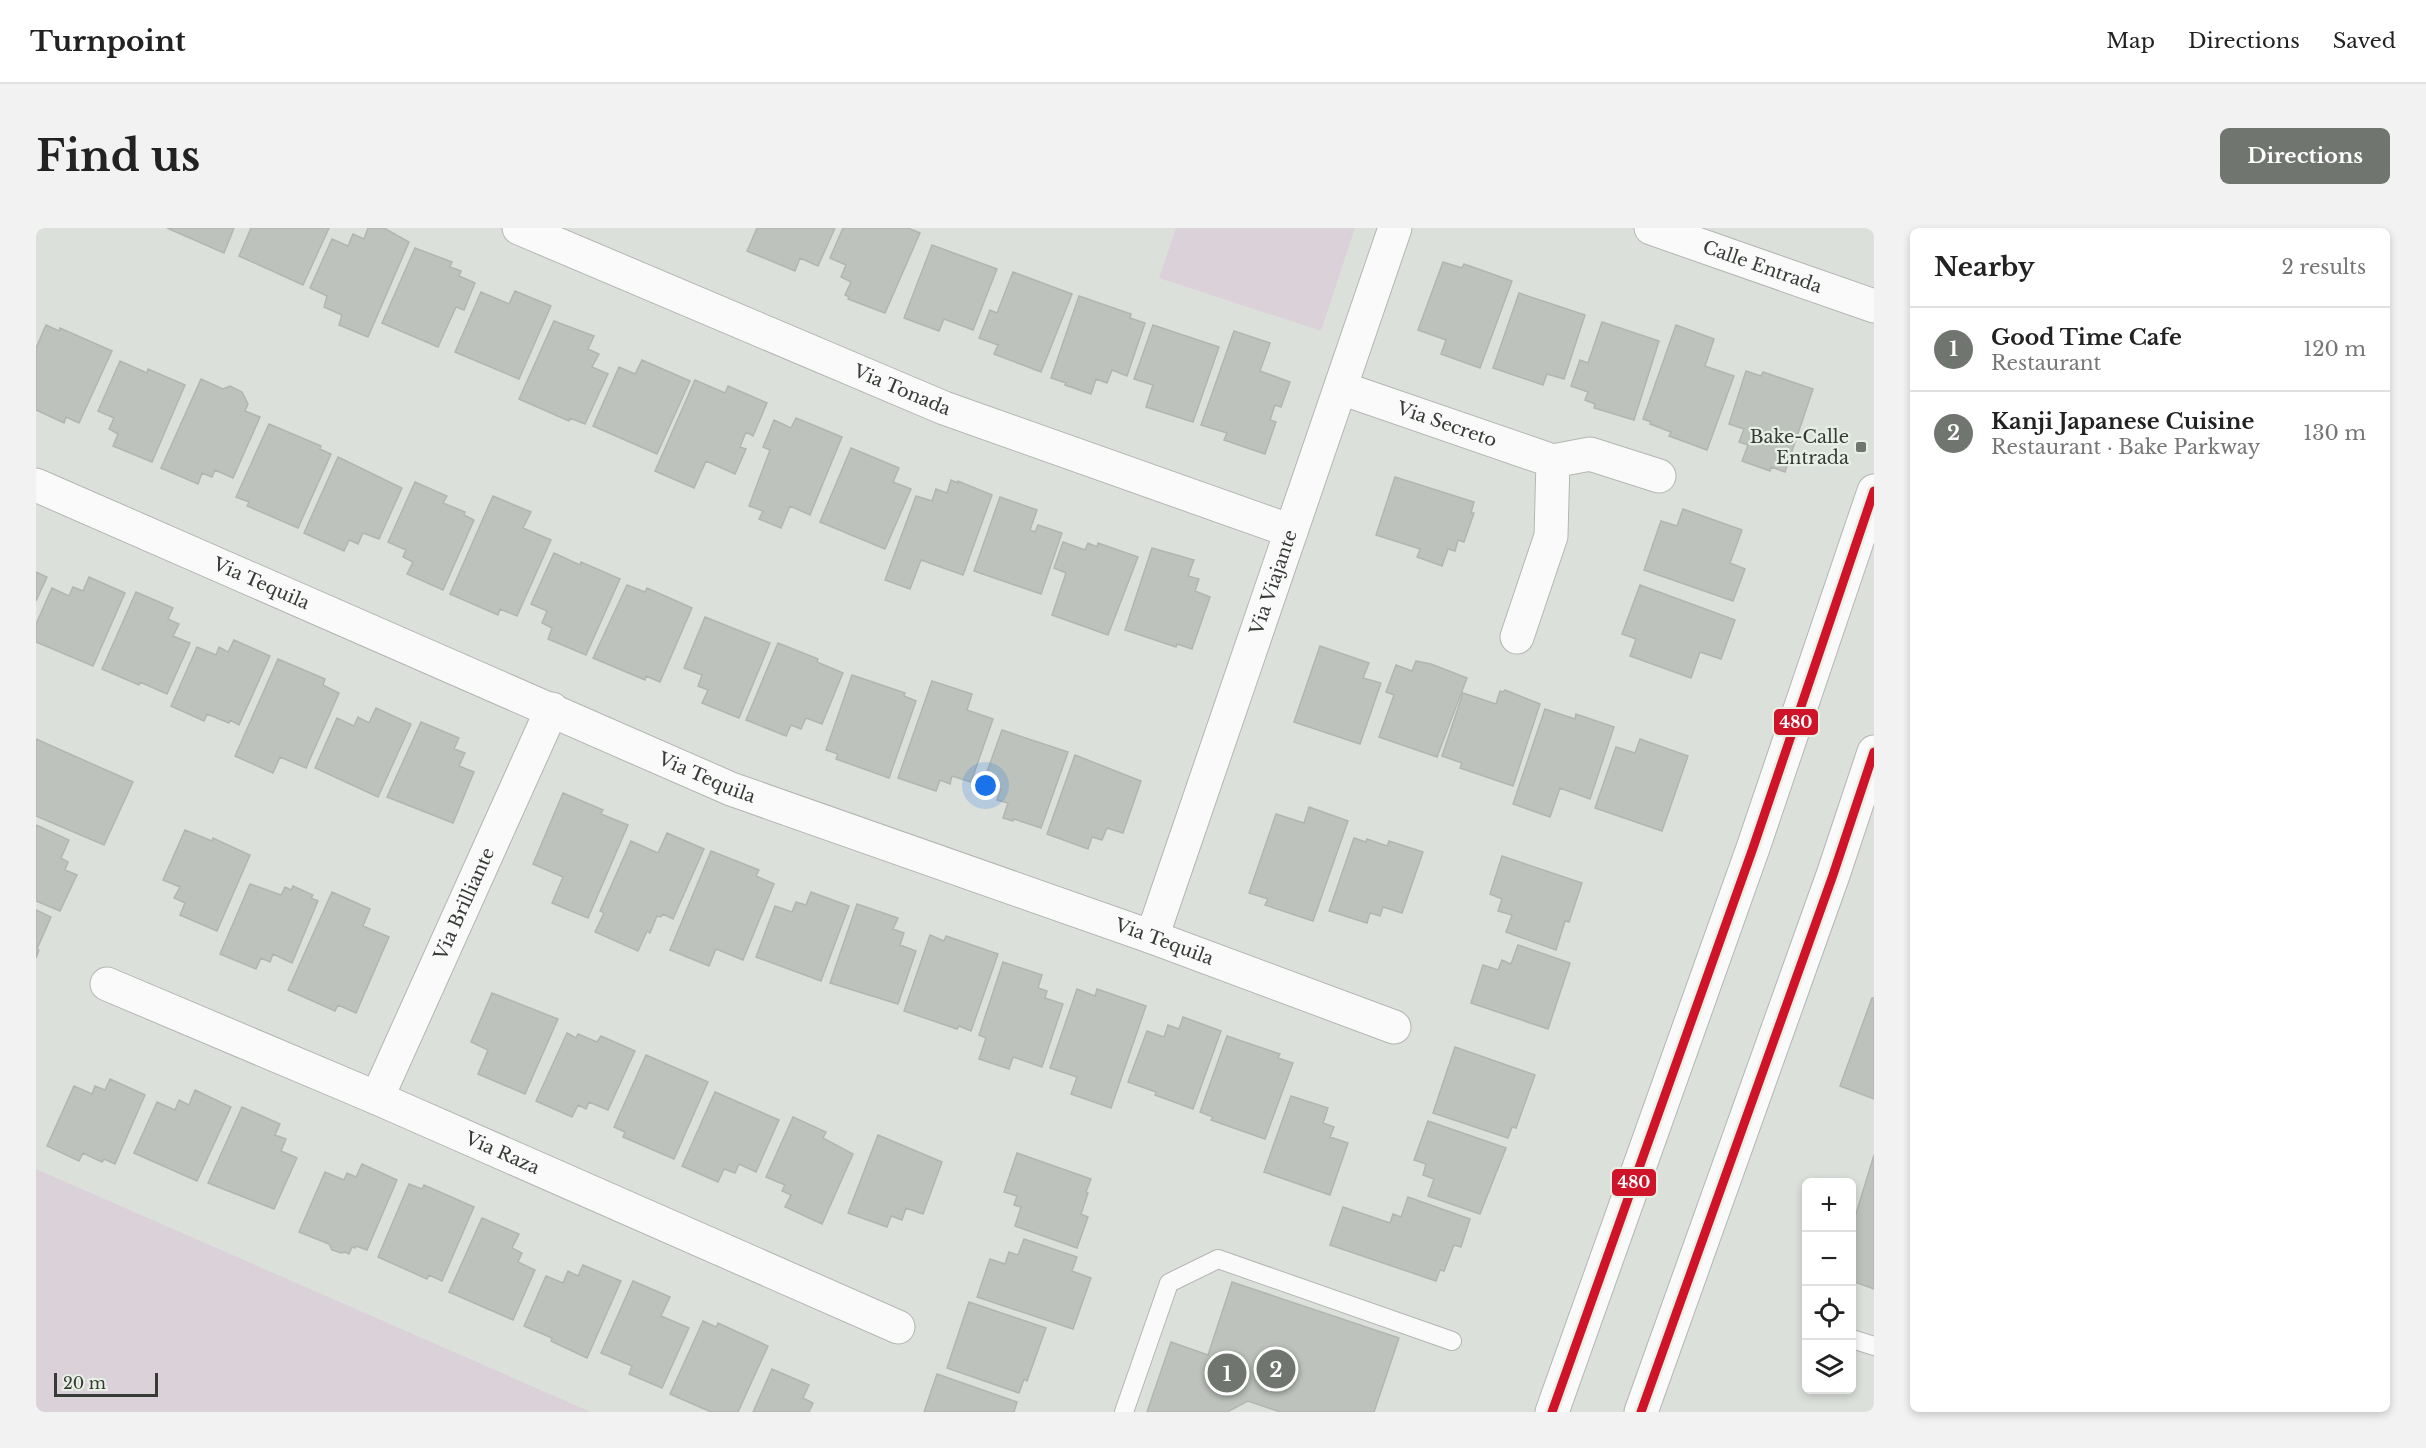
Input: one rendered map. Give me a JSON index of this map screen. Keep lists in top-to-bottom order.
{
  "streets": {
    "street": [
      "Calle Entrada",
      "Via Tonada",
      "Via Secreto",
      "Via Tequila",
      "Via Viajante",
      "Via Brilliante",
      "Via Raza"
    ]
  },
  "crossings": [
    ["Via Tonada", "Via Viajante"],
    ["Via Secreto", "Via Viajante"],
    ["Via Tequila", "Via Viajante"],
    ["Via Tequila", "Via Brilliante"],
    ["Via Brilliante", "Via Raza"]
  ],
  "places": {
    "transit": ["Bake-Calle Entrada"]
  },
  "lines": ["transit line 480"],
  "scale_bar": "20 m",
  "page": {
    "header": "Turnpoint",
    "nav": ["Map", "Directions", "Saved"],
    "buttons": "Directions",
    "title": "Find us",
    "heading": ["Nearby", "2 results"],
    "list": [
      {
        "mark": "1",
        "name": "Good Time Cafe",
        "note": "Restaurant",
        "value": "120 m"
      },
      {
        "mark": "2",
        "name": "Kanji Japanese Cuisine",
        "note": "Restaurant · Bake Parkway",
        "value": "130 m"
      }
    ],
    "map_buttons": ["+", "−"],
    "pins": ["2", "1"],
    "scale": "20 m"
  }
}
